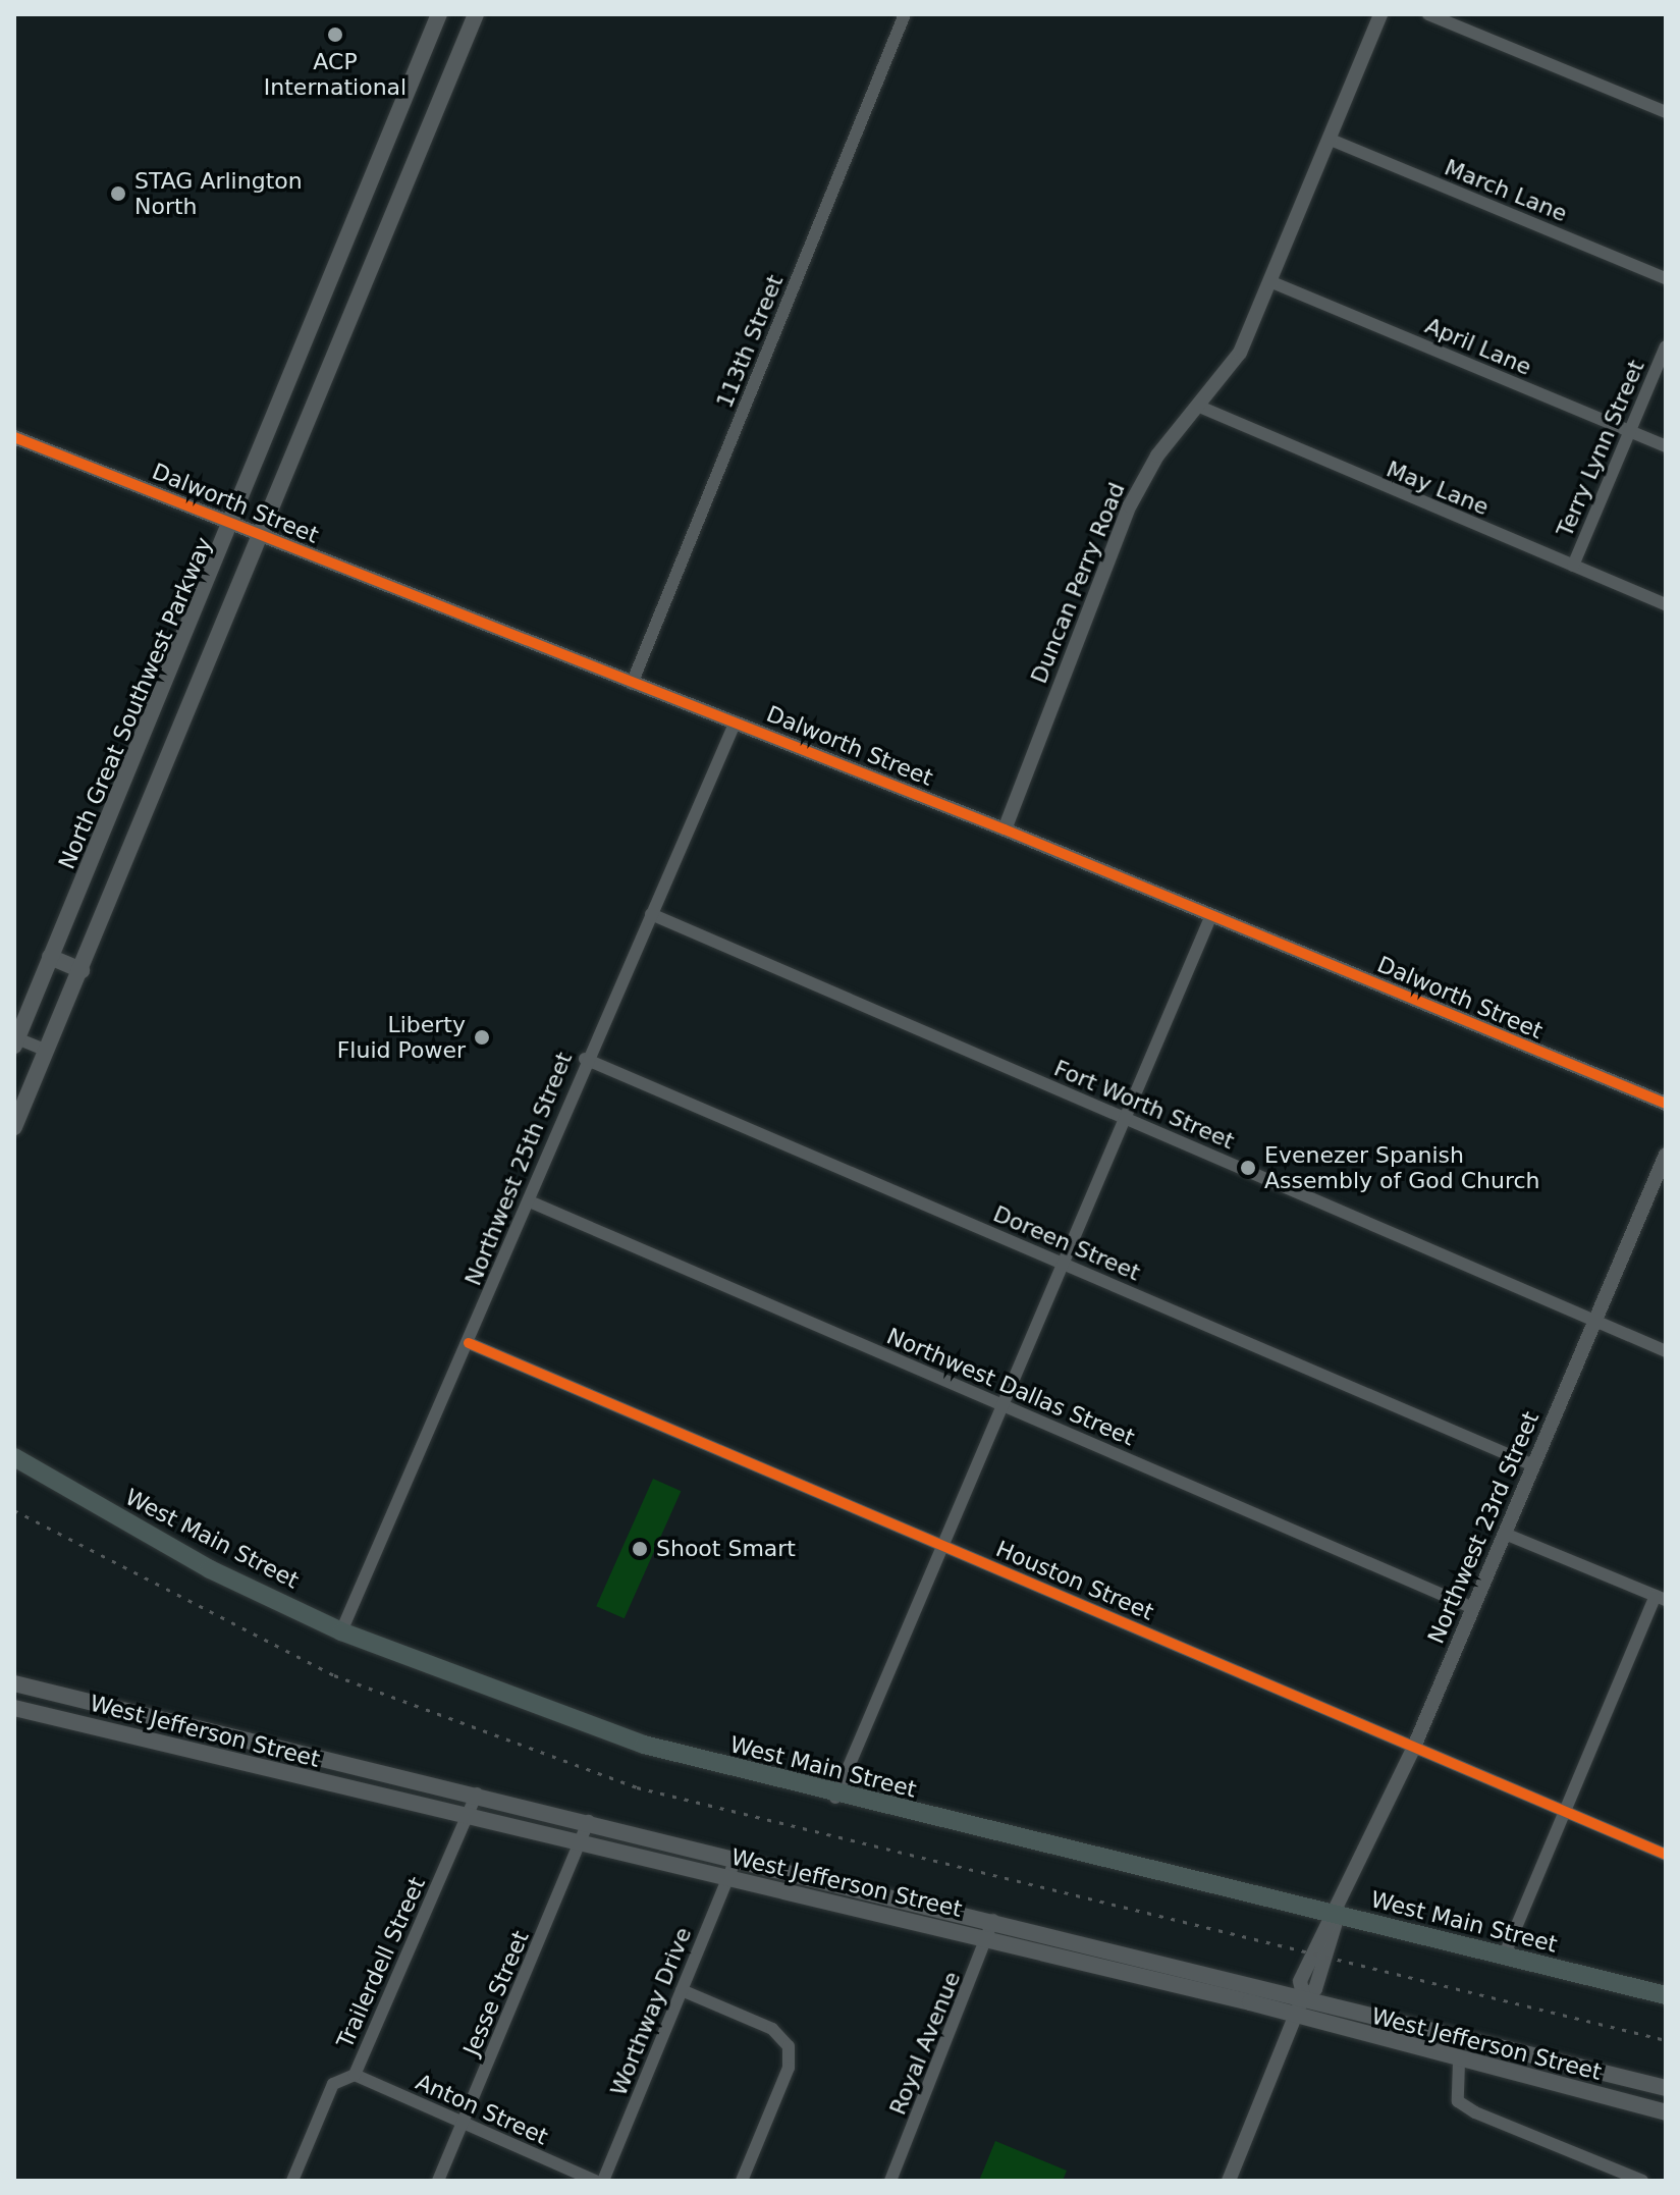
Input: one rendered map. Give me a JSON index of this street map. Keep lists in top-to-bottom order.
{
  "streets": {
    "main road": ["North Great Southwest Parkway", "West Main Street", "West Jefferson Street"],
    "street": [
      "March Lane",
      "113th Street",
      "April Lane",
      "Terry Lynn Street",
      "May Lane",
      "Dalworth Street",
      "Duncan Perry Road",
      "Fort Worth Street",
      "Northwest 25th Street",
      "Doreen Street",
      "Northwest Dallas Street",
      "Northwest 23rd Street",
      "Houston Street",
      "Trailerdell Street",
      "Jesse Street",
      "Worthway Drive",
      "Royal Avenue",
      "Anton Street"
    ]
  },
  "crossings": [
    ["March Lane", "Duncan Perry Road"],
    ["113th Street", "Dalworth Street"],
    ["April Lane", "Terry Lynn Street"],
    ["April Lane", "Duncan Perry Road"],
    ["Terry Lynn Street", "May Lane"],
    ["May Lane", "Duncan Perry Road"],
    ["Dalworth Street", "Duncan Perry Road"],
    ["Dalworth Street", "North Great Southwest Parkway"],
    ["Dalworth Street", "Northwest 25th Street"],
    ["Fort Worth Street", "Northwest 25th Street"],
    ["Fort Worth Street", "Northwest 23rd Street"],
    ["Northwest 25th Street", "Doreen Street"],
    ["Northwest 25th Street", "Northwest Dallas Street"],
    ["Northwest 25th Street", "West Main Street"],
    ["Northwest 25th Street", "Houston Street"],
    ["Doreen Street", "Northwest 23rd Street"],
    ["Northwest Dallas Street", "Northwest 23rd Street"],
    ["Northwest 23rd Street", "West Main Street"],
    ["Northwest 23rd Street", "Houston Street"],
    ["Northwest 23rd Street", "West Jefferson Street"],
    ["West Jefferson Street", "Trailerdell Street"],
    ["West Jefferson Street", "Jesse Street"],
    ["West Jefferson Street", "Worthway Drive"],
    ["West Jefferson Street", "Royal Avenue"],
    ["Trailerdell Street", "Anton Street"],
    ["Jesse Street", "Anton Street"]
  ],
  "places": [
    "ACP International",
    "STAG Arlington North",
    "Liberty Fluid Power",
    "Evenezer Spanish Assembly of God Church",
    "Shoot Smart"
  ]
}
